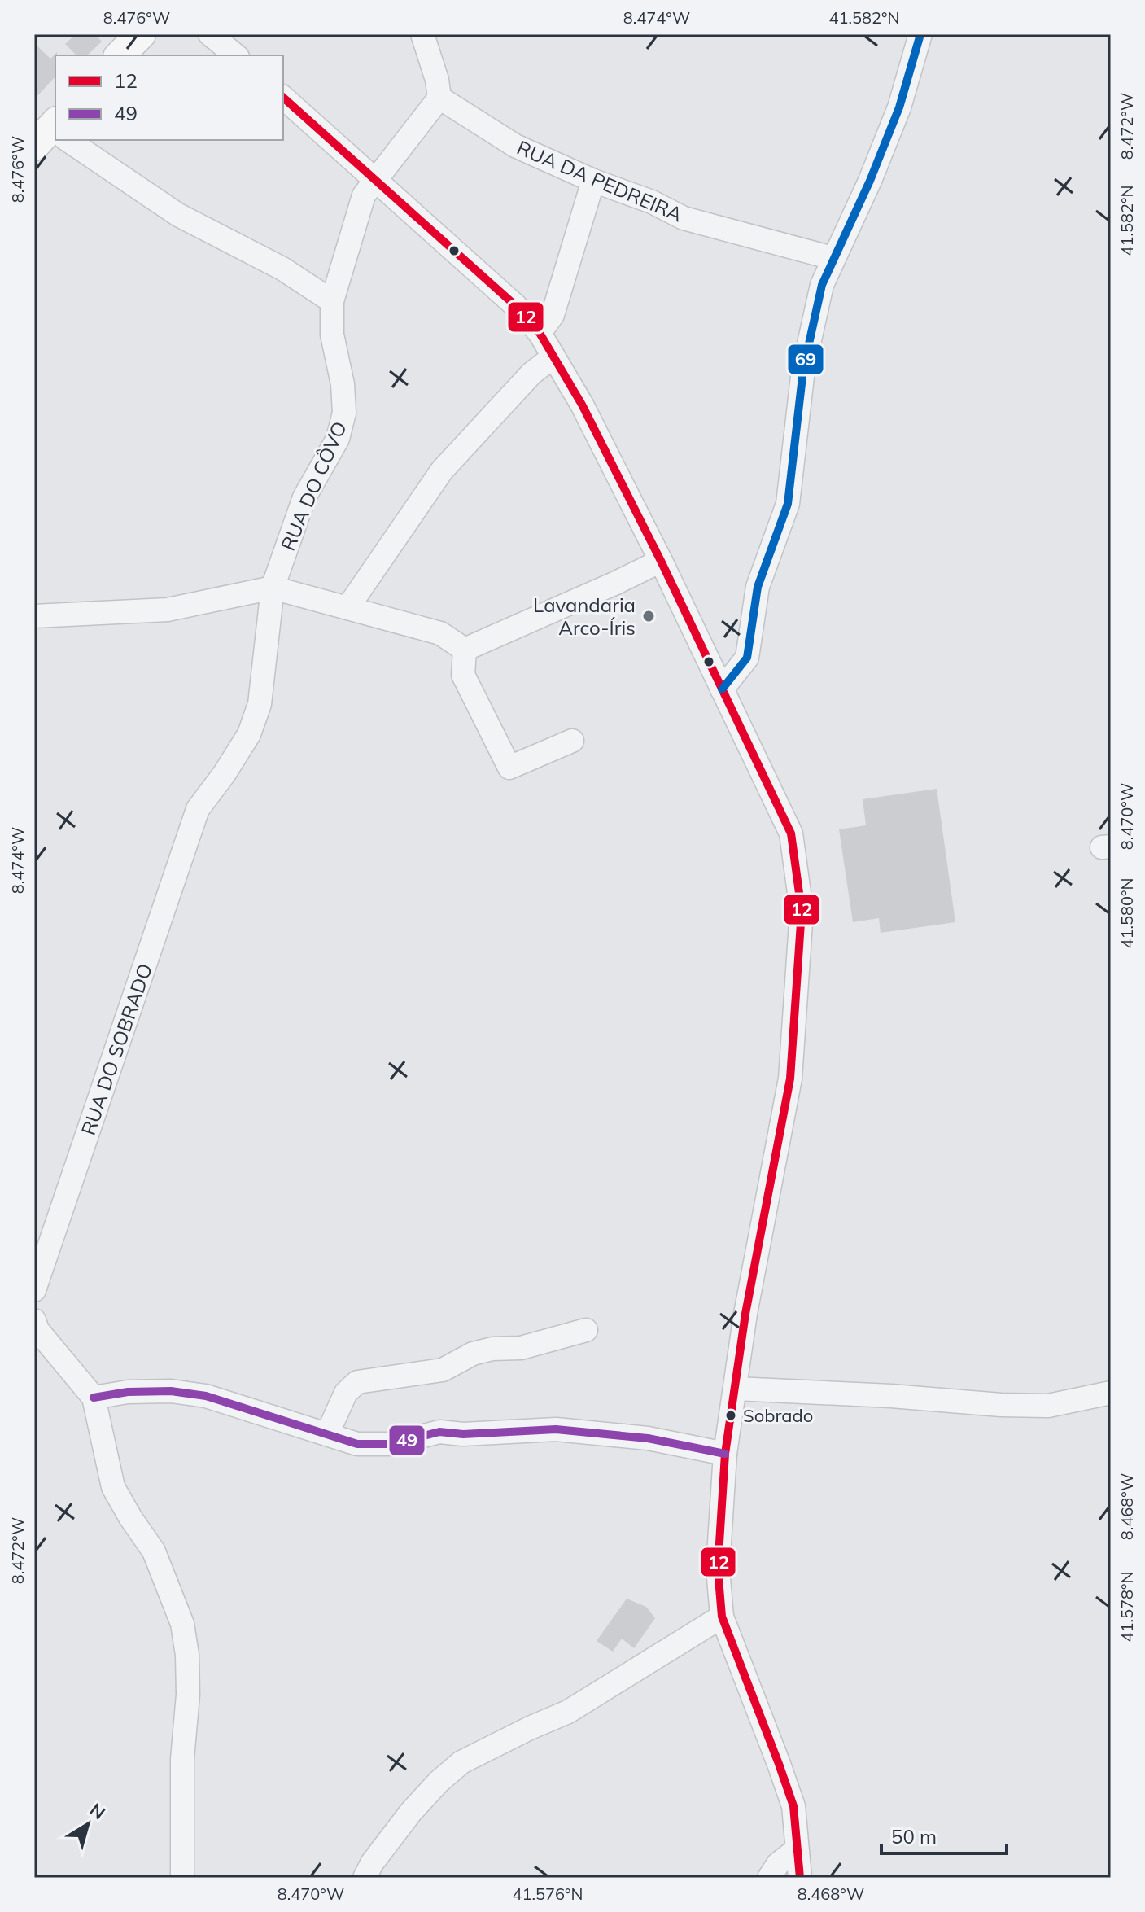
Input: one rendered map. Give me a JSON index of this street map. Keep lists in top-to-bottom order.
{
  "streets": {
    "street": ["RUA DA PEDREIRA", "RUA DO CÔVO", "RUA DO SOBRADO"]
  },
  "crossings": [
    ["RUA DA PEDREIRA", "RUA DO CÔVO"],
    ["RUA DO CÔVO", "RUA DO SOBRADO"]
  ],
  "places": ["Lavandaria Arco-Íris", "Sobrado"],
  "lines": ["transit line 69", "transit line 12", "transit line 49"],
  "legend": ["12", "49"],
  "scale_bar": "50 m",
  "north": "top right",
  "coordinates": [
    "8.476°W",
    "8.474°W",
    "41.582°N",
    "8.472°W",
    "8.470°W",
    "41.580°N",
    "8.468°W",
    "41.578°N",
    "41.576°N"
  ]
}
